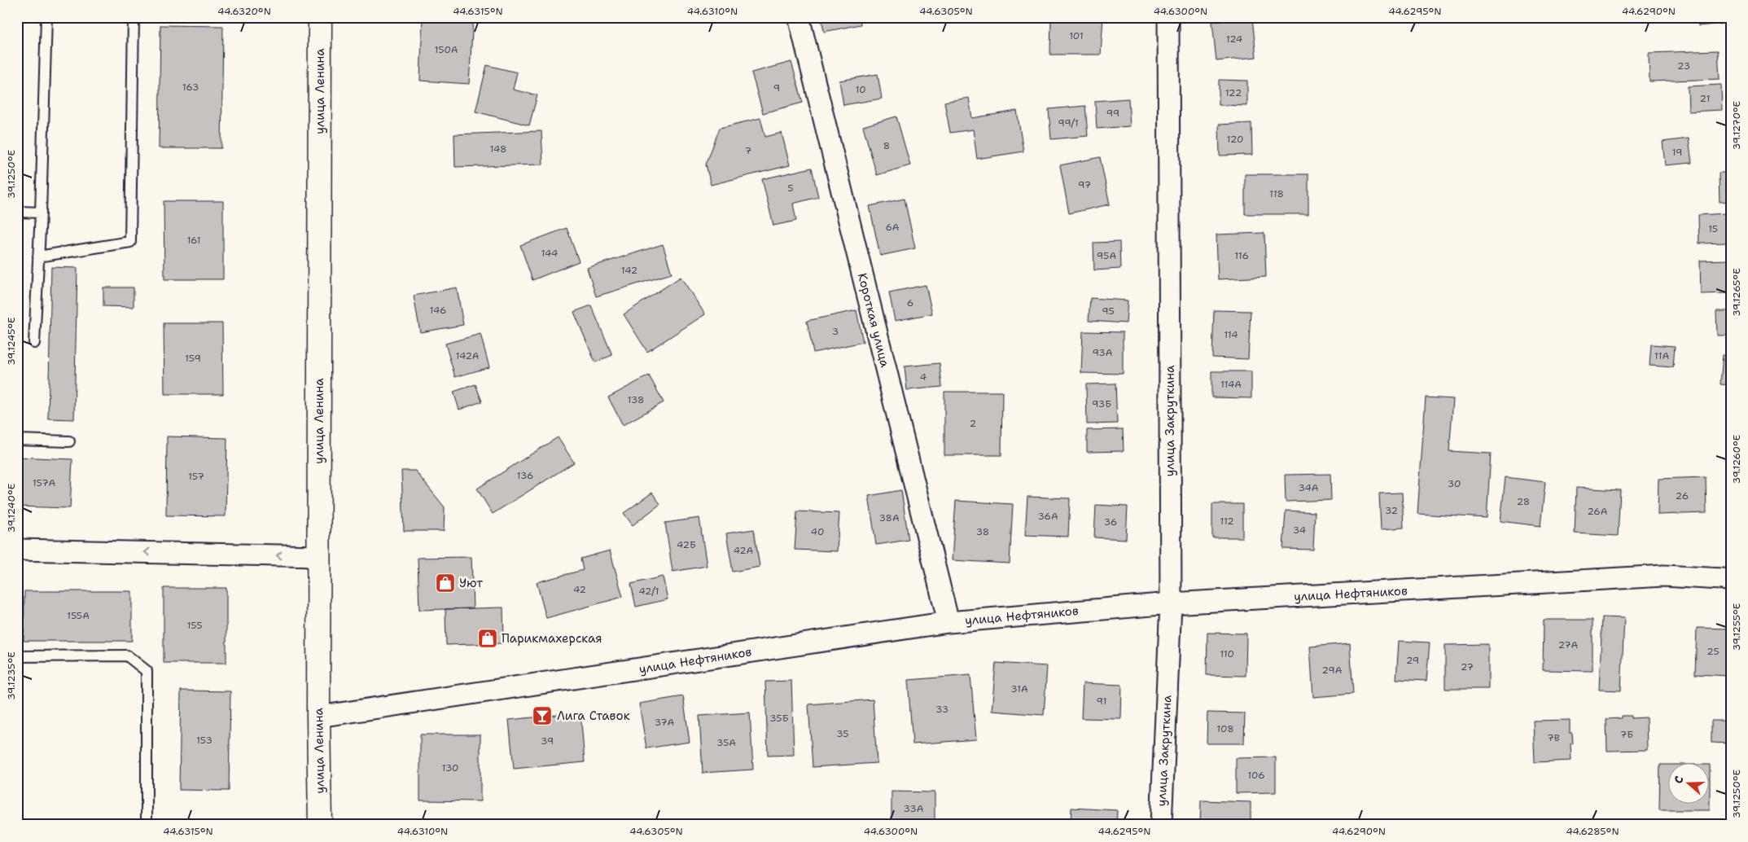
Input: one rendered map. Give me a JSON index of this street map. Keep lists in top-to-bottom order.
{
  "streets": {
    "street": [
      "улица Ленина",
      "Короткая улица",
      "улица Закруткина",
      "улица Нефтяников"
    ]
  },
  "crossings": [
    ["улица Ленина", "улица Нефтяников"],
    ["Короткая улица", "улица Нефтяников"],
    ["улица Закруткина", "улица Нефтяников"]
  ],
  "places": {
    "shop": ["Уют", "Парикмахерская"],
    "bar": ["Лига Ставок"]
  },
  "house_numbers": [
    "101",
    "124",
    "150А",
    "23",
    "163",
    "9",
    "10",
    "122",
    "21",
    "99",
    "99/1",
    "120",
    "8",
    "148",
    "7",
    "19",
    "97",
    "5",
    "118",
    "6А",
    "15",
    "161",
    "144",
    "95А",
    "116",
    "142",
    "6",
    "146",
    "95",
    "3",
    "114",
    "93А",
    "142А",
    "11А",
    "159",
    "4",
    "114А",
    "138",
    "93Б",
    "2",
    "136",
    "157",
    "157А",
    "30",
    "34А",
    "26",
    "28",
    "32",
    "26А",
    "36А",
    "38А",
    "112",
    "36",
    "34",
    "40",
    "38",
    "42Б",
    "42А",
    "42",
    "42/1",
    "155А",
    "155",
    "27А",
    "25",
    "110",
    "29",
    "27",
    "29А",
    "31А",
    "91",
    "33",
    "35Б",
    "37А",
    "108",
    "35",
    "7Б",
    "7В",
    "153",
    "39",
    "35А",
    "130",
    "106",
    "33А"
  ],
  "north": "left",
  "coordinates": [
    "44.6320°N",
    "44.6315°N",
    "44.6310°N",
    "44.6305°N",
    "44.6300°N",
    "44.6295°N",
    "44.6290°N",
    "39.1270°E",
    "39.1250°E",
    "39.1265°E",
    "39.1245°E",
    "39.1260°E",
    "39.1240°E",
    "39.1255°E",
    "39.1235°E",
    "44.6285°N"
  ]
}
